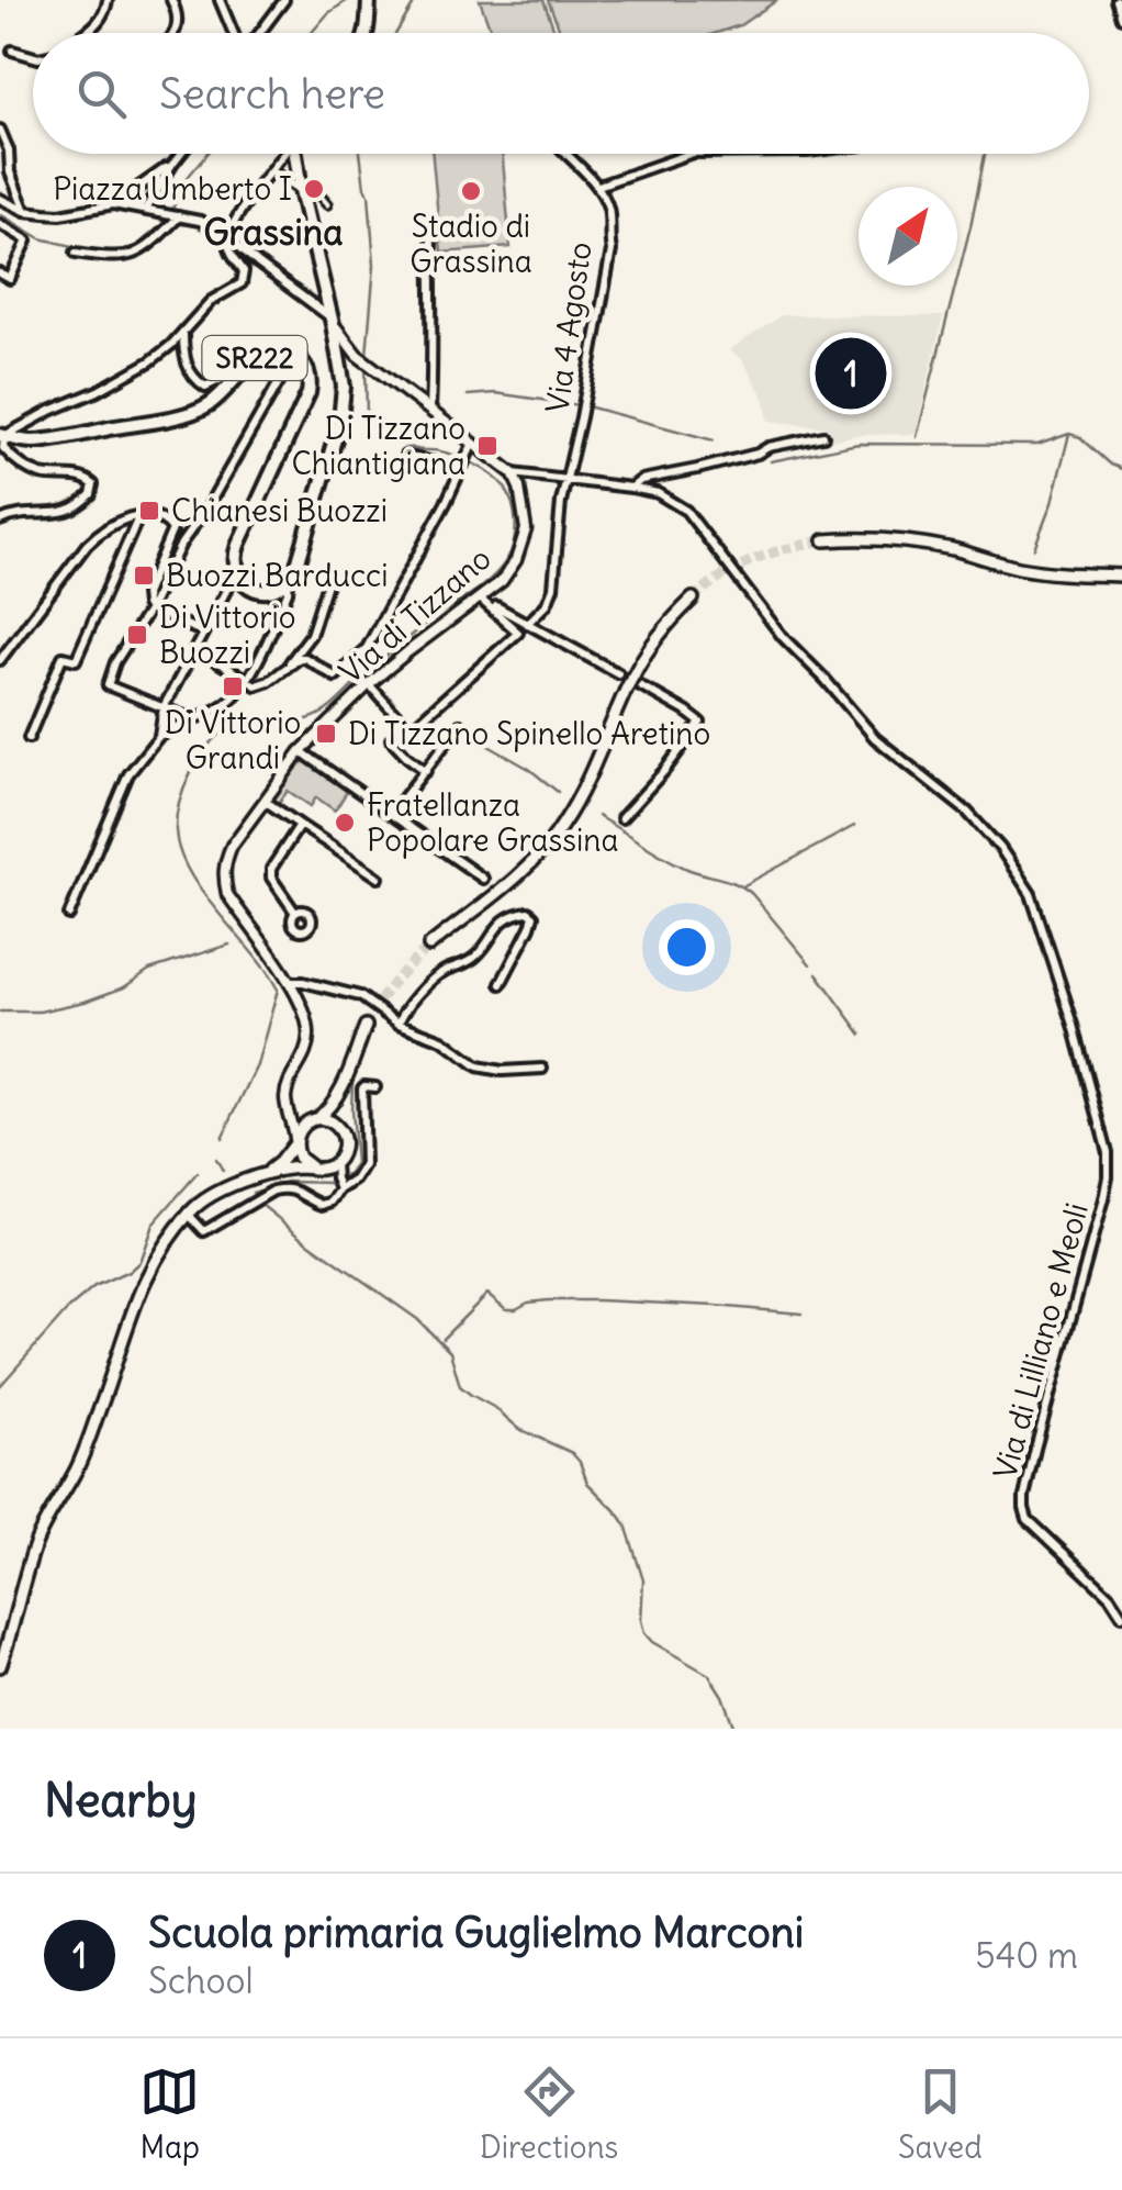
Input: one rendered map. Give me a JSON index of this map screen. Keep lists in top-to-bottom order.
{
  "streets": {
    "main road": ["SR222"],
    "street": ["Via 4 Agosto", "Via di Tizzano", "Via di Lilliano e Meoli"]
  },
  "crossings": [
    ["Via 4 Agosto", "Via di Lilliano e Meoli"],
    ["Via di Tizzano", "Via di Lilliano e Meoli"]
  ],
  "districts": ["Grassina"],
  "places": {
    "other": ["Piazza Umberto I", "Stadio di Grassina", "Fratellanza Popolare Grassina"],
    "transit": [
      "Di Tizzano Chiantigiana",
      "Chianesi Buozzi",
      "Buozzi Barducci",
      "Di Vittorio Buozzi",
      "Di Vittorio Grandi",
      "Di Tizzano Spinello Aretino"
    ]
  },
  "north": "top right",
  "page": {
    "search": "Search here",
    "pins": "1",
    "heading": "Nearby",
    "list": [
      {
        "mark": "1",
        "name": "Scuola primaria Guglielmo Marconi",
        "note": "School",
        "value": "540 m"
      }
    ],
    "nav": ["Map", "Directions", "Saved"]
  }
}
